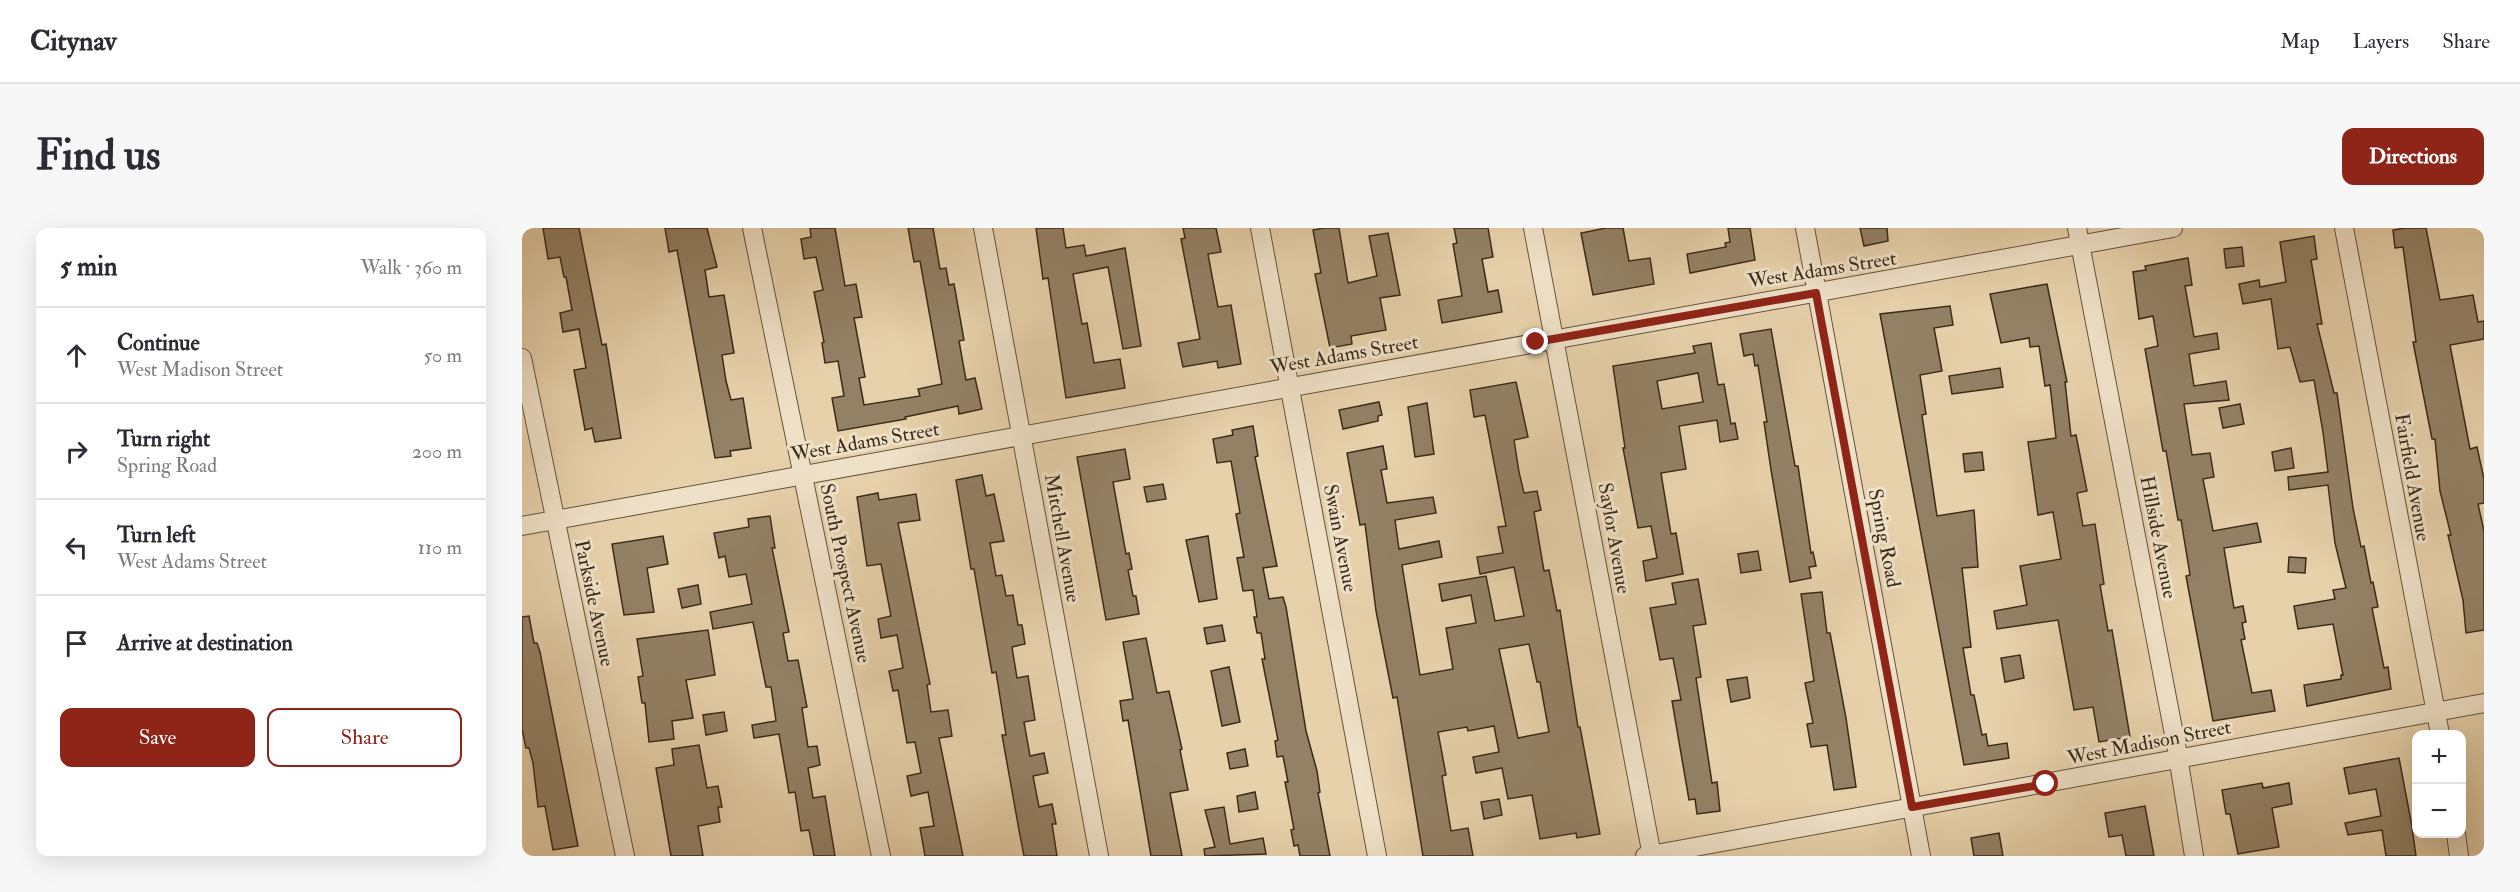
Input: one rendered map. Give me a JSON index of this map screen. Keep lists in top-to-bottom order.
{
  "streets": {
    "street": [
      "West Adams Street",
      "Fairfield Avenue",
      "Hillside Avenue",
      "Mitchell Avenue",
      "Swain Avenue",
      "Saylor Avenue",
      "Spring Road",
      "South Prospect Avenue",
      "Parkside Avenue",
      "West Madison Street"
    ]
  },
  "crossings": [
    ["West Adams Street", "Hillside Avenue"],
    ["West Adams Street", "Mitchell Avenue"],
    ["West Adams Street", "Swain Avenue"],
    ["West Adams Street", "Saylor Avenue"],
    ["West Adams Street", "Spring Road"],
    ["West Adams Street", "South Prospect Avenue"],
    ["West Adams Street", "Parkside Avenue"],
    ["Fairfield Avenue", "West Madison Street"],
    ["Hillside Avenue", "West Madison Street"],
    ["Saylor Avenue", "West Madison Street"],
    ["Spring Road", "West Madison Street"]
  ],
  "page": {
    "header": "Citynav",
    "nav": ["Map", "Layers", "Share"],
    "buttons": [
      "Directions",
      ["Save", "Share"]
    ],
    "title": "Find us",
    "heading": ["5 min", "Walk · 360 m"],
    "list": [
      ["Continue", "West Madison Street", "50 m"],
      ["Turn right", "Spring Road", "200 m"],
      ["Turn left", "West Adams Street", "110 m"],
      "Arrive at destination"
    ],
    "map_buttons": ["+", "−"]
  }
}
